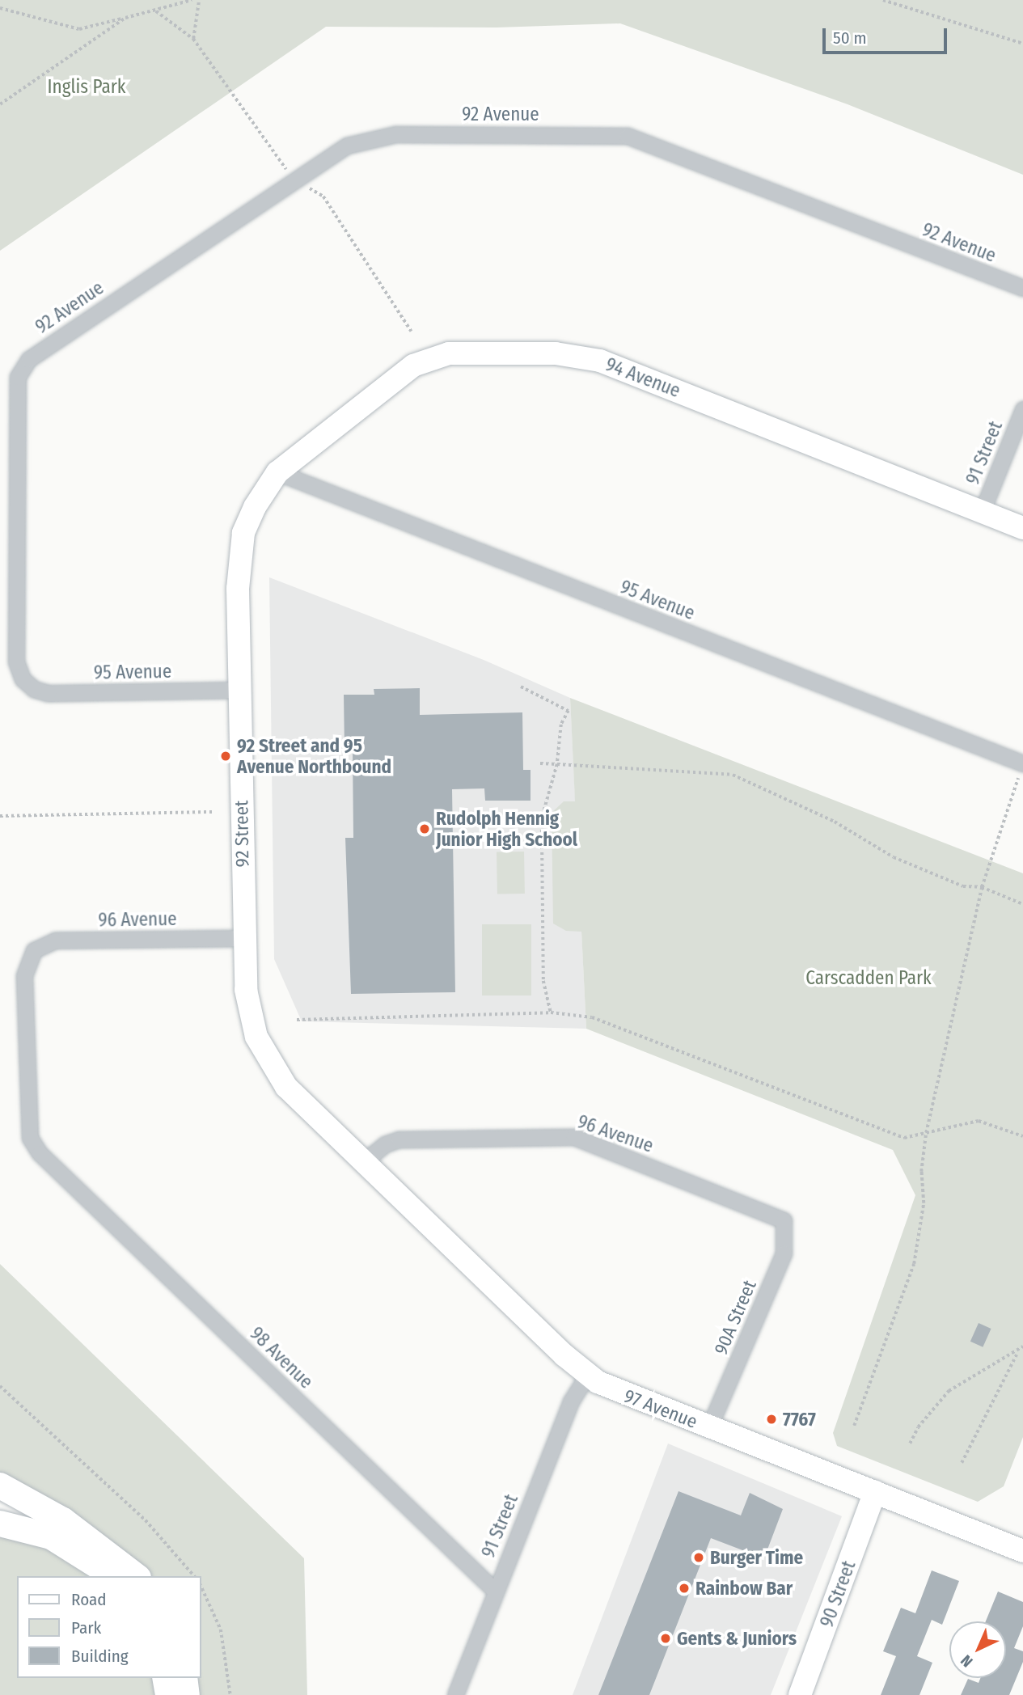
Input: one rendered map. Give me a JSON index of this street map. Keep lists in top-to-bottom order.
{
  "streets": {
    "street": [
      "92 Avenue",
      "94 Avenue",
      "91 Street",
      "95 Avenue",
      "92 Street",
      "96 Avenue",
      "90A Street",
      "98 Avenue",
      "97 Avenue",
      "90 Street"
    ]
  },
  "crossings": [
    ["92 Avenue", "95 Avenue"],
    ["94 Avenue", "91 Street"],
    ["94 Avenue", "95 Avenue"],
    ["94 Avenue", "92 Street"],
    ["91 Street", "98 Avenue"],
    ["91 Street", "97 Avenue"],
    ["95 Avenue", "92 Street"],
    ["92 Street", "96 Avenue"],
    ["92 Street", "97 Avenue"],
    ["96 Avenue", "90A Street"],
    ["96 Avenue", "98 Avenue"],
    ["96 Avenue", "97 Avenue"],
    ["90A Street", "97 Avenue"],
    ["97 Avenue", "90 Street"]
  ],
  "parks": ["Inglis Park", "Carscadden Park"],
  "places": [
    "92 Street and 95 Avenue Northbound",
    "Rudolph Hennig Junior High School",
    "7767",
    "Burger Time",
    "Rainbow Bar",
    "Gents & Juniors"
  ],
  "legend": ["Road", "Park", "Building"],
  "scale_bar": "50 m",
  "north": "bottom left"
}
